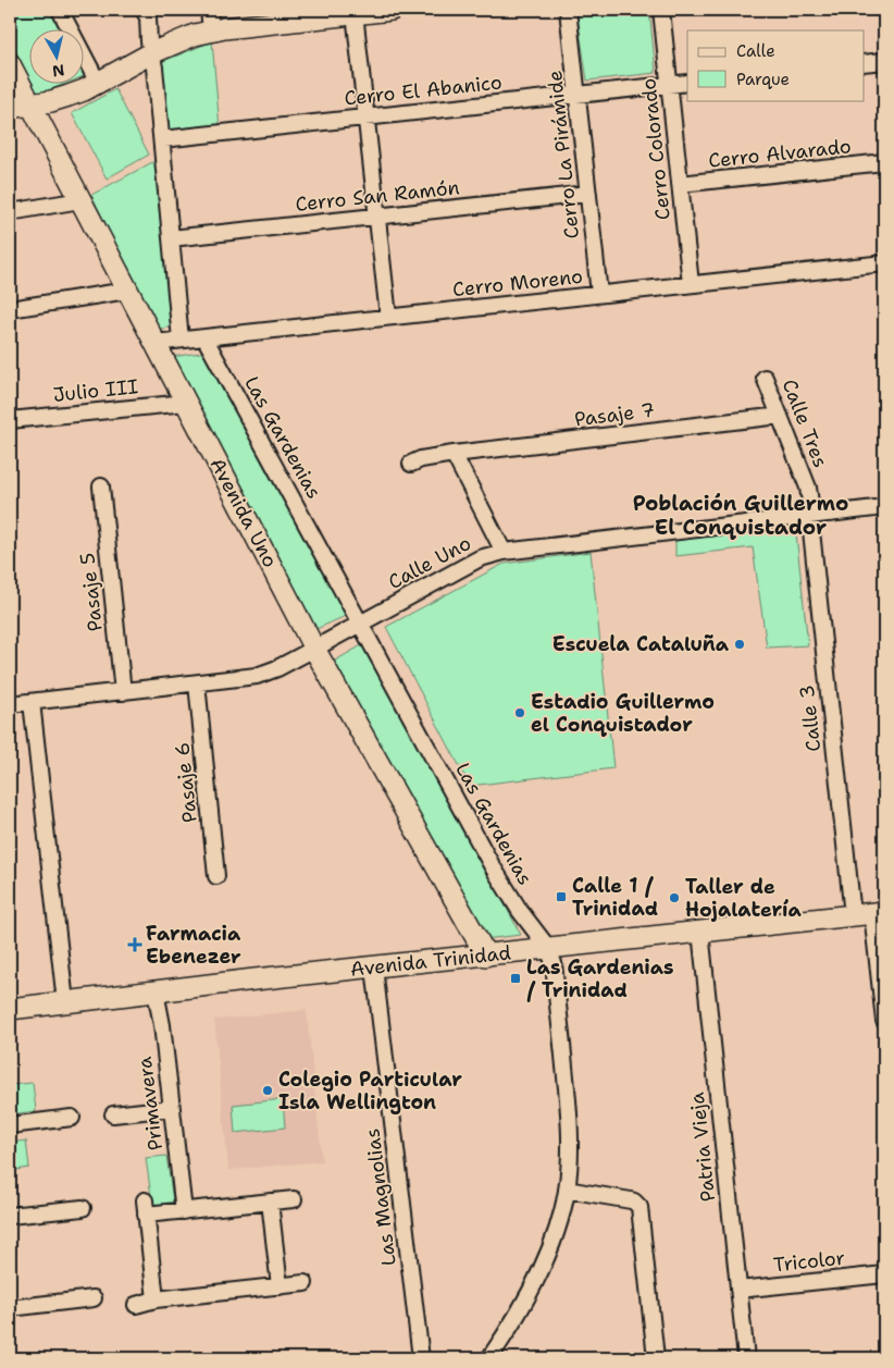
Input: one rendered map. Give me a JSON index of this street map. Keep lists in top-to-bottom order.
{
  "streets": {
    "street": [
      "Cerro El Abanico",
      "Cerro Colorado",
      "Cerro Alvarado",
      "Cerro La Pirámide",
      "Cerro San Ramón",
      "Cerro Moreno",
      "Julio III",
      "Pasaje 7",
      "Calle Tres",
      "Las Gardenias",
      "Avenida Uno",
      "Calle Uno",
      "Pasaje 5",
      "Calle 3",
      "Pasaje 6",
      "Avenida Trinidad",
      "Primavera",
      "Patria Vieja",
      "Las Magnolias",
      "Tricolor"
    ]
  },
  "crossings": [
    ["Cerro El Abanico", "Cerro Colorado"],
    ["Cerro El Abanico", "Cerro La Pirámide"],
    ["Cerro Colorado", "Cerro Alvarado"],
    ["Cerro Colorado", "Cerro Moreno"],
    ["Cerro La Pirámide", "Cerro San Ramón"],
    ["Cerro La Pirámide", "Cerro Moreno"],
    ["Cerro Moreno", "Las Gardenias"],
    ["Cerro Moreno", "Avenida Uno"],
    ["Julio III", "Avenida Uno"],
    ["Pasaje 7", "Calle Tres"],
    ["Calle Tres", "Calle Uno"],
    ["Calle Tres", "Calle 3"],
    ["Las Gardenias", "Calle Uno"],
    ["Las Gardenias", "Avenida Trinidad"],
    ["Avenida Uno", "Calle Uno"],
    ["Avenida Uno", "Avenida Trinidad"],
    ["Calle Uno", "Pasaje 5"],
    ["Calle Uno", "Calle 3"],
    ["Calle Uno", "Pasaje 6"],
    ["Calle 3", "Avenida Trinidad"],
    ["Avenida Trinidad", "Primavera"],
    ["Avenida Trinidad", "Patria Vieja"],
    ["Avenida Trinidad", "Las Magnolias"],
    ["Patria Vieja", "Tricolor"]
  ],
  "districts": ["Población Guillermo El Conquistador"],
  "places": {
    "other": [
      "Escuela Cataluña",
      "Estadio Guillermo el Conquistador",
      "Taller de Hojalatería",
      "Colegio Particular Isla Wellington"
    ],
    "transit": ["Calle 1 / Trinidad", "Las Gardenias / Trinidad"],
    "health": ["Farmacia Ebenezer"]
  },
  "legend": ["Calle", "Parque"],
  "north": "bottom"
}
